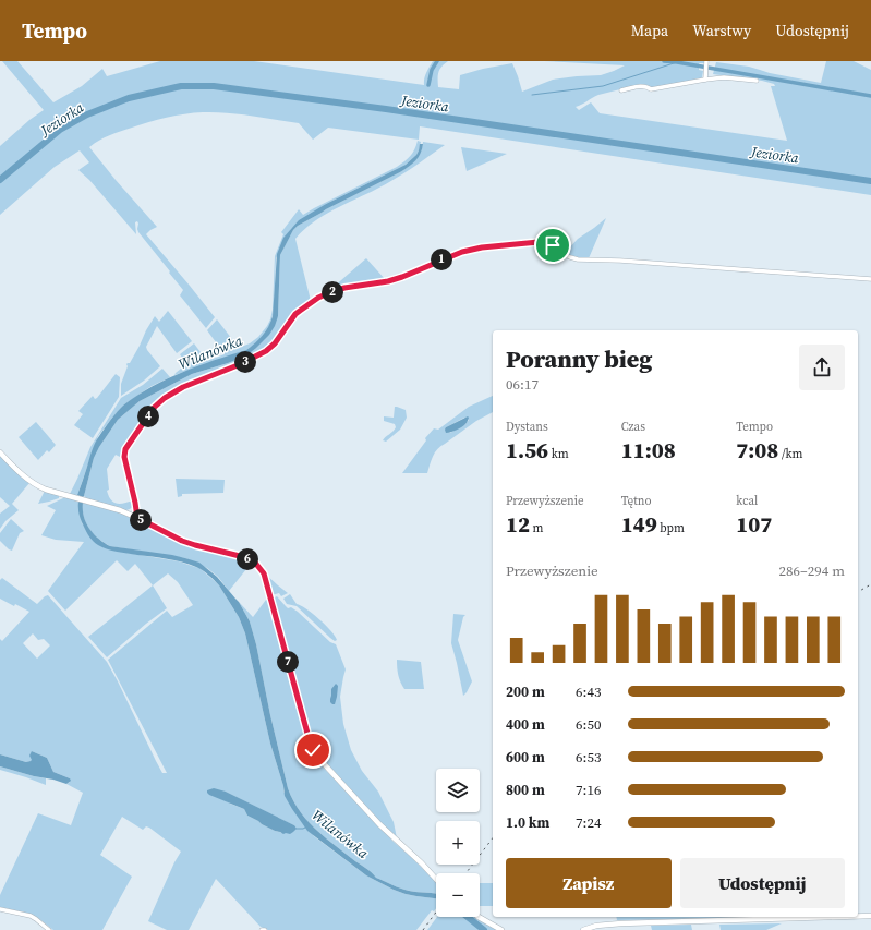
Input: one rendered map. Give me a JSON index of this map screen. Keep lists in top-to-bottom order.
{
  "water": ["Jeziorka", "Wilanówka"],
  "page": {
    "header": "Tempo",
    "nav": ["Mapa", "Warstwy", "Udostępnij"],
    "pins": [
      "1",
      "2",
      "3",
      "4",
      "5",
      "6",
      "7"
    ],
    "heading": ["Poranny bieg", "06:17"],
    "stats": [
      ["Dystans", "1.56 km"],
      ["Czas", "11:08"],
      ["Tempo", "7:08 /km"],
      ["Przewyższenie", "12 m"],
      ["Tętno", "149 bpm"],
      ["kcal", "107"]
    ],
    "chart": ["Przewyższenie", "286–294 m"],
    "list": [
      {
        "name": "200 m",
        "note": "6:43"
      },
      {
        "name": "400 m",
        "note": "6:50"
      },
      {
        "name": "600 m",
        "note": "6:53"
      },
      {
        "name": "800 m",
        "note": "7:16"
      },
      {
        "name": "1.0 km",
        "note": "7:24"
      }
    ],
    "map_buttons": ["+", "−"],
    "buttons": ["Zapisz", "Udostępnij"]
  }
}
